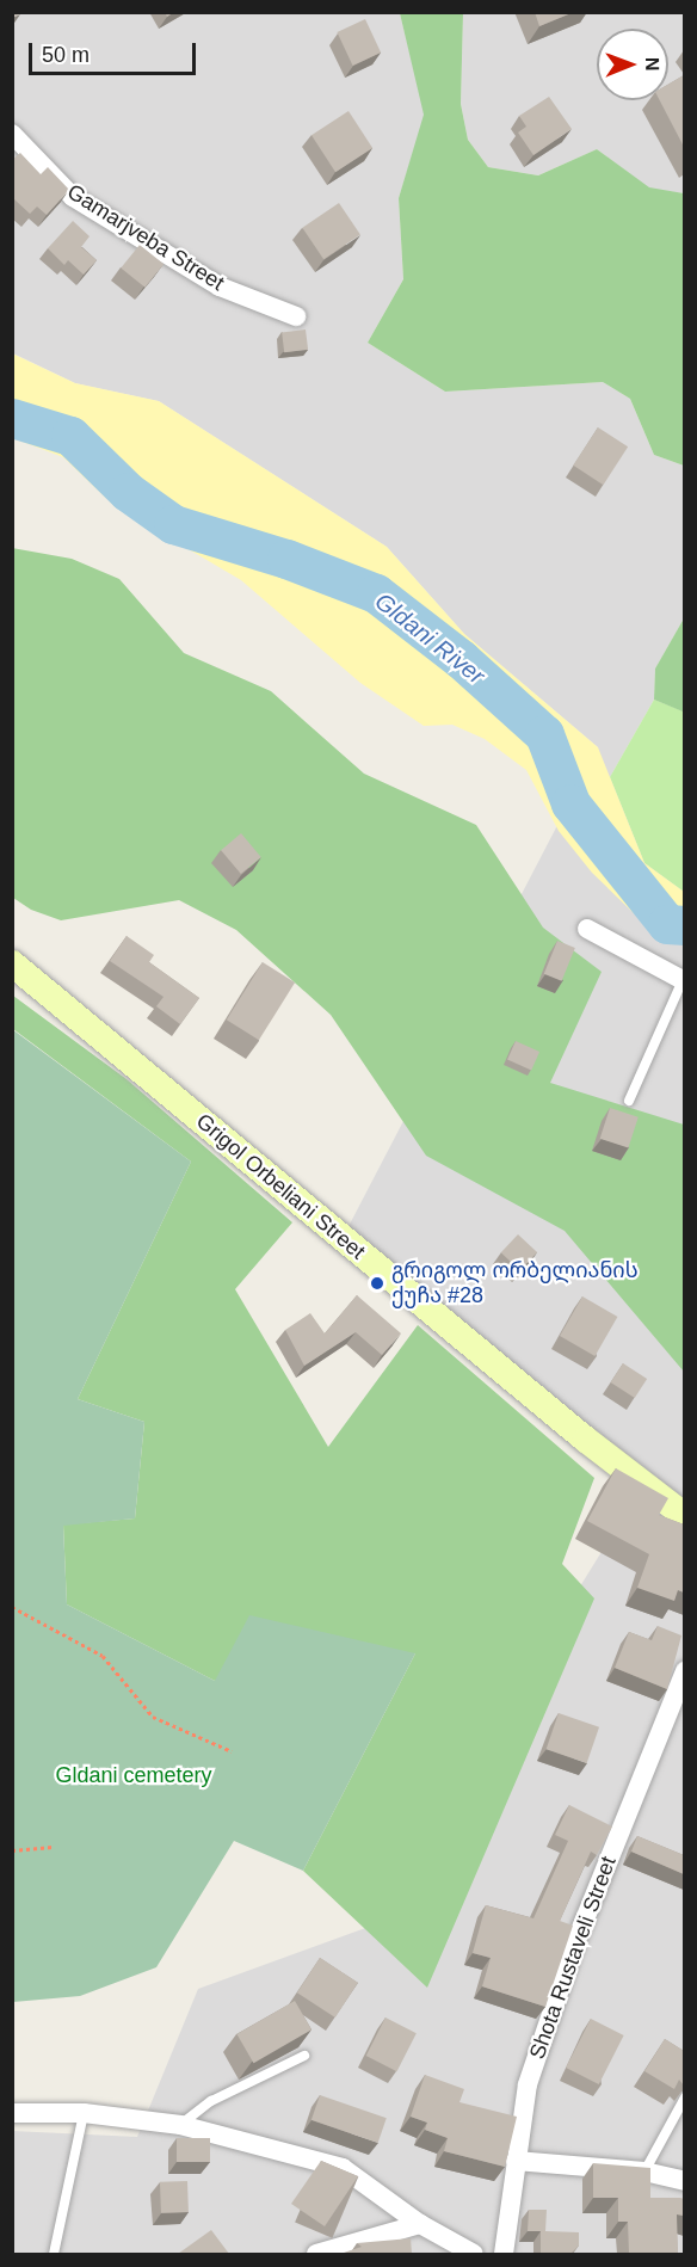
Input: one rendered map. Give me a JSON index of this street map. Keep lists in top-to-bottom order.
{
  "streets": {
    "main road": ["Grigol Orbeliani Street"],
    "street": ["Gamarjveba Street", "Shota Rustaveli Street"]
  },
  "water": ["Gldani River"],
  "parks": ["Gldani cemetery"],
  "places": ["გრიგოლ ორბელიანის ქუჩა #28"],
  "scale_bar": "50 m",
  "north": "right"
}
